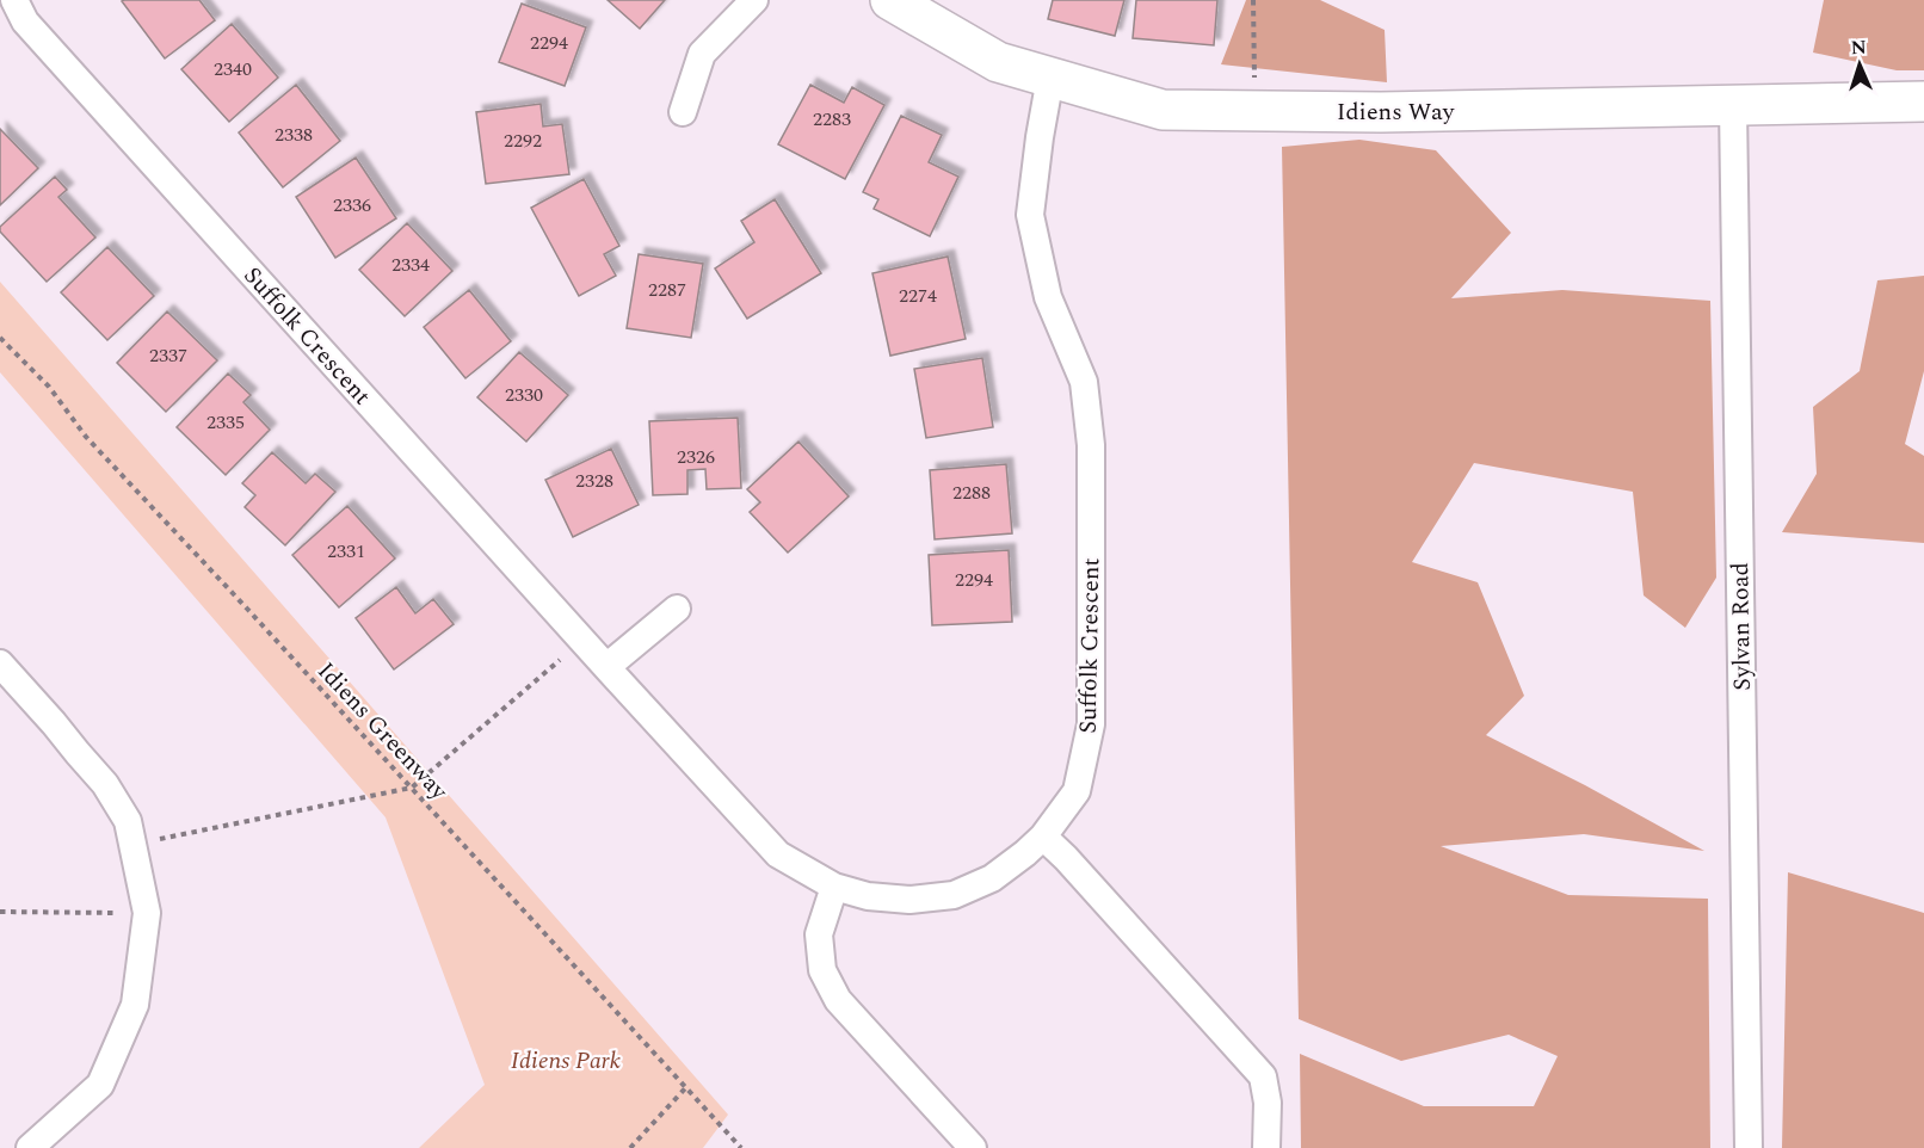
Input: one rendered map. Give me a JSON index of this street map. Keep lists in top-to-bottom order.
{
  "streets": {
    "street": ["Idiens Way", "Suffolk Crescent", "Sylvan Road"],
    "path": ["Idiens Greenway"]
  },
  "crossings": [
    ["Idiens Way", "Suffolk Crescent"],
    ["Idiens Way", "Sylvan Road"]
  ],
  "parks": ["Idiens Park"],
  "house_numbers": [
    "2294",
    "2340",
    "2283",
    "2338",
    "2292",
    "2336",
    "2334",
    "2287",
    "2274",
    "2337",
    "2330",
    "2335",
    "2326",
    "2328",
    "2288",
    "2331",
    "2294"
  ],
  "north": "top"
}
